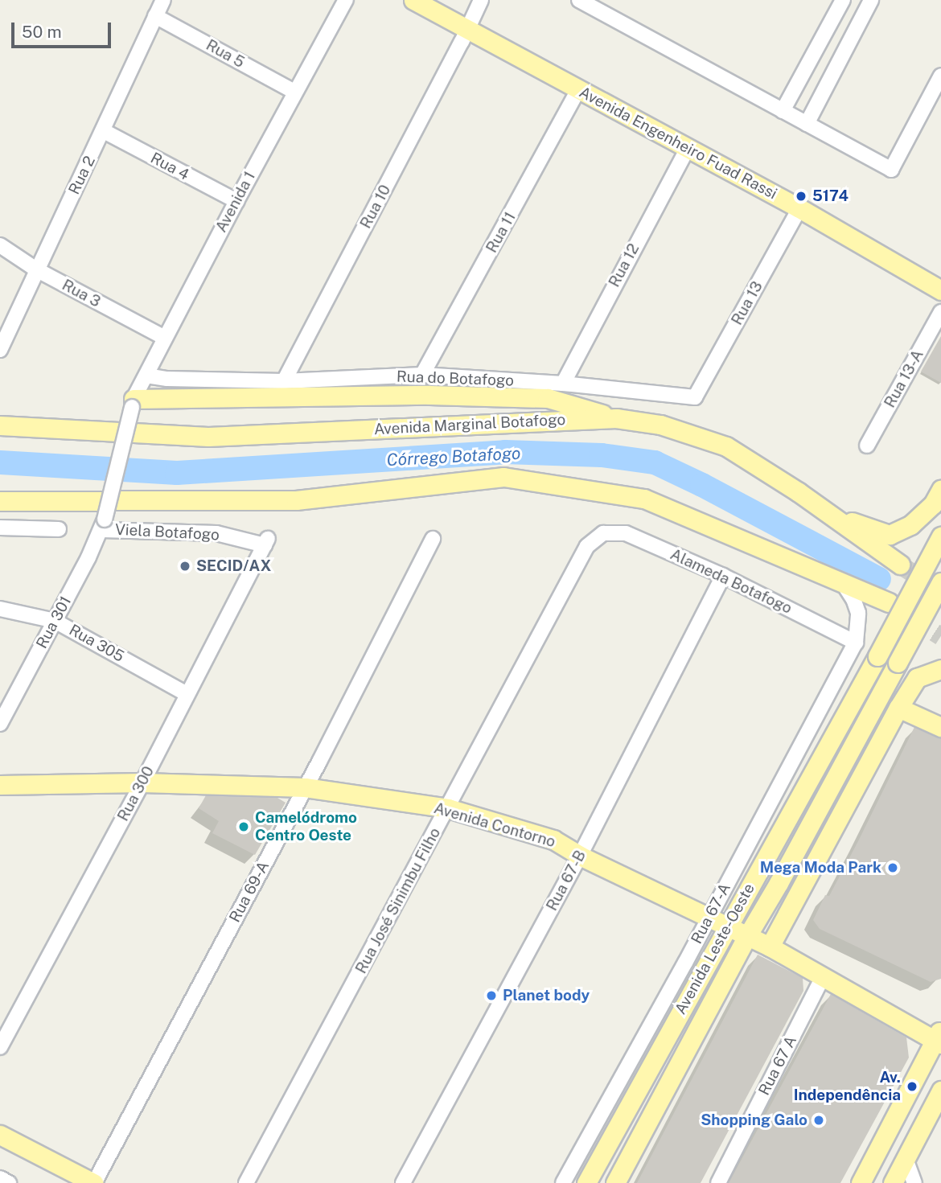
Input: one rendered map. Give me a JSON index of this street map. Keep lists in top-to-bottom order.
{
  "streets": {
    "main road": [
      "Avenida Engenheiro Fuad Rassi",
      "Avenida Marginal Botafogo",
      "Avenida Contorno",
      "Avenida Leste-Oeste"
    ],
    "street": [
      "Rua 5",
      "Rua 4",
      "Rua 2",
      "Avenida 1",
      "Rua 10",
      "Rua 11",
      "Rua 12",
      "Rua 3",
      "Rua 13",
      "Rua do Botafogo",
      "Rua 13-A",
      "Viela Botafogo",
      "Alameda Botafogo",
      "Rua 301",
      "Rua 305",
      "Rua 300",
      "Rua 67-B",
      "Rua 69-A",
      "Rua José Sinimbu Filho",
      "Rua 67-A",
      "Rua 67 A"
    ]
  },
  "crossings": [
    ["Rua 5", "Rua 2"],
    ["Rua 5", "Avenida 1"],
    ["Avenida Engenheiro Fuad Rassi", "Rua 10"],
    ["Avenida Engenheiro Fuad Rassi", "Rua 11"],
    ["Avenida Engenheiro Fuad Rassi", "Rua 12"],
    ["Avenida Engenheiro Fuad Rassi", "Rua 13"],
    ["Rua 4", "Rua 2"],
    ["Rua 4", "Avenida 1"],
    ["Rua 2", "Rua 3"],
    ["Avenida 1", "Rua 3"],
    ["Avenida 1", "Rua do Botafogo"],
    ["Avenida 1", "Rua 301"],
    ["Rua 10", "Rua do Botafogo"],
    ["Rua 11", "Rua do Botafogo"],
    ["Rua 12", "Rua do Botafogo"],
    ["Rua 13", "Rua do Botafogo"],
    ["Viela Botafogo", "Rua 301"],
    ["Viela Botafogo", "Rua 300"],
    ["Alameda Botafogo", "Rua 67-B"],
    ["Alameda Botafogo", "Rua José Sinimbu Filho"],
    ["Alameda Botafogo", "Rua 67-A"],
    ["Rua 301", "Rua 305"],
    ["Rua 305", "Rua 300"],
    ["Rua 300", "Avenida Contorno"],
    ["Avenida Contorno", "Rua 67-B"],
    ["Avenida Contorno", "Rua 69-A"],
    ["Avenida Contorno", "Rua José Sinimbu Filho"],
    ["Avenida Contorno", "Rua 67-A"],
    ["Avenida Contorno", "Avenida Leste-Oeste"],
    ["Avenida Contorno", "Rua 67 A"]
  ],
  "water": ["Córrego Botafogo"],
  "places": [
    "5174",
    "SECID/AX",
    "Camelódromo Centro Oeste",
    "Mega Moda Park",
    "Planet body",
    "Av. Independência",
    "Shopping Galo"
  ],
  "scale_bar": "50 m"
}
